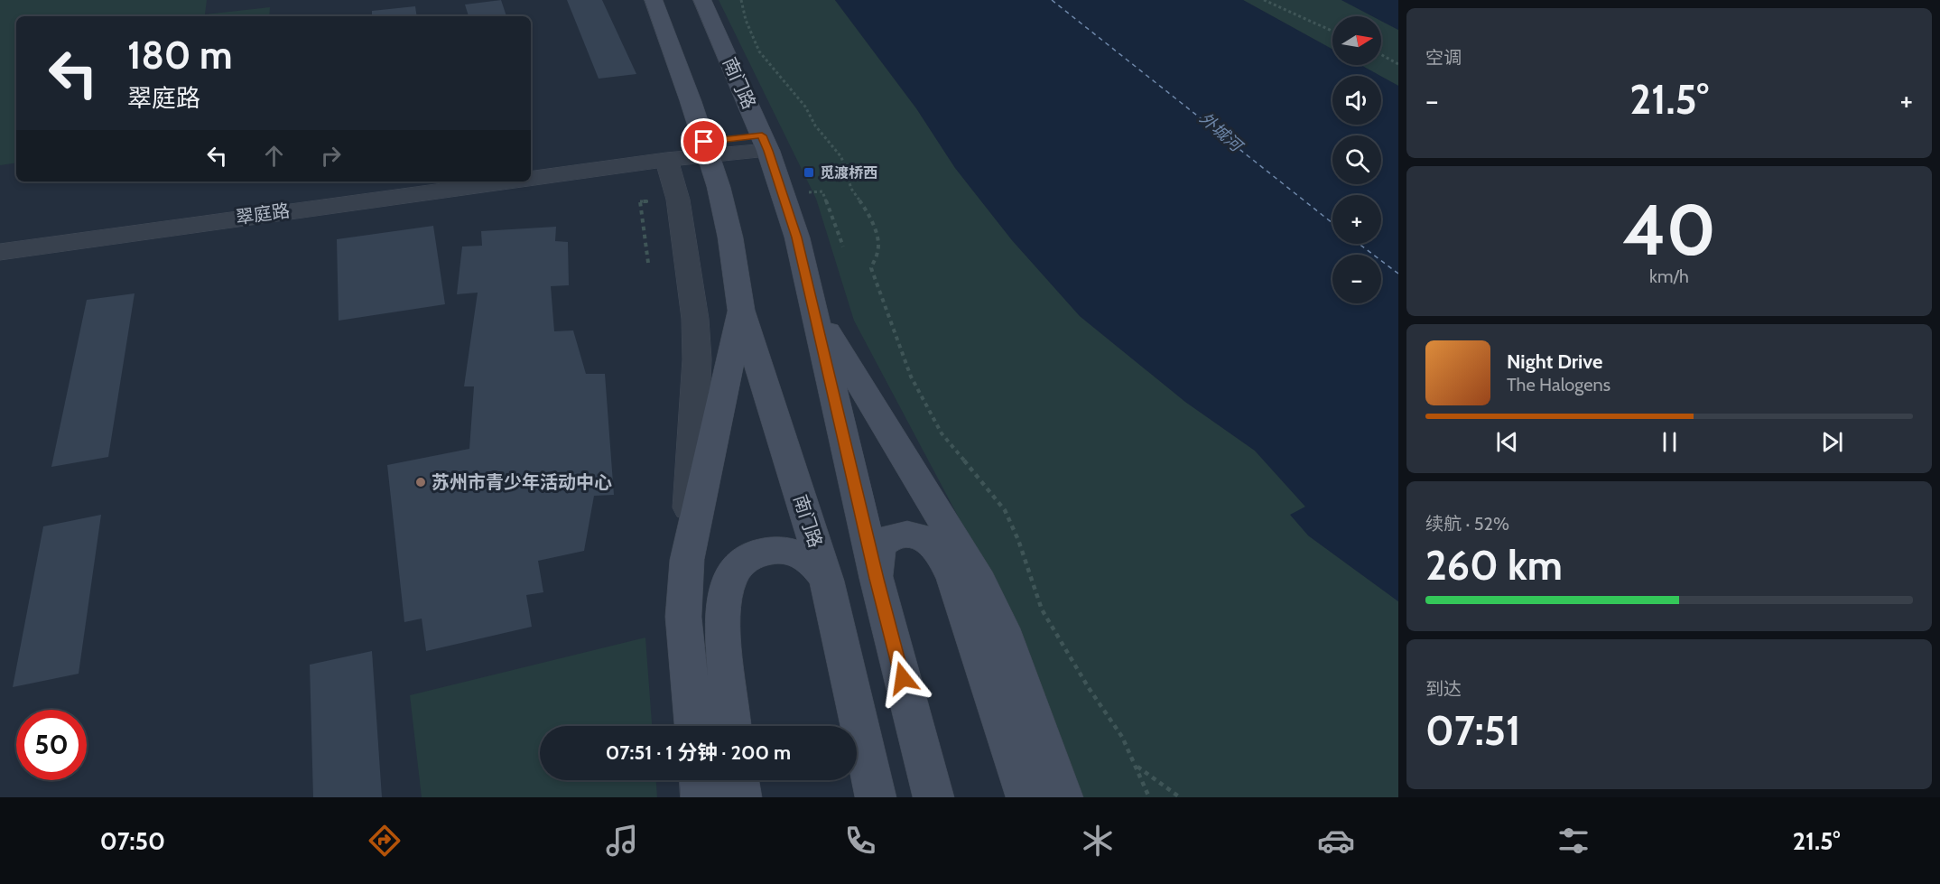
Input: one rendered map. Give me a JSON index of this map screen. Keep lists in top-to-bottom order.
{
  "streets": {
    "main road": ["南门路"],
    "street": ["翠庭路"]
  },
  "crossings": [
    ["南门路", "翠庭路"]
  ],
  "water": ["外城河"],
  "places": {
    "transit": ["觅渡桥西"],
    "other": ["苏州市青少年活动中心"]
  },
  "north": "right",
  "page": {
    "tile": [
      "空调",
      ["40", "km/h"],
      ["续航 · 52%", "260 km"],
      ["到达", "07:51"]
    ],
    "map_buttons": ["+", "−"],
    "turn": ["180 m", "翠庭路"],
    "heat": ["−", "21.5°", "+"],
    "song": ["Night Drive", "The Halogens"],
    "limit": "50",
    "trip": "07:51 · 1 分钟 · 200 m",
    "tabs": ["07:50", "21.5°"]
  }
}
